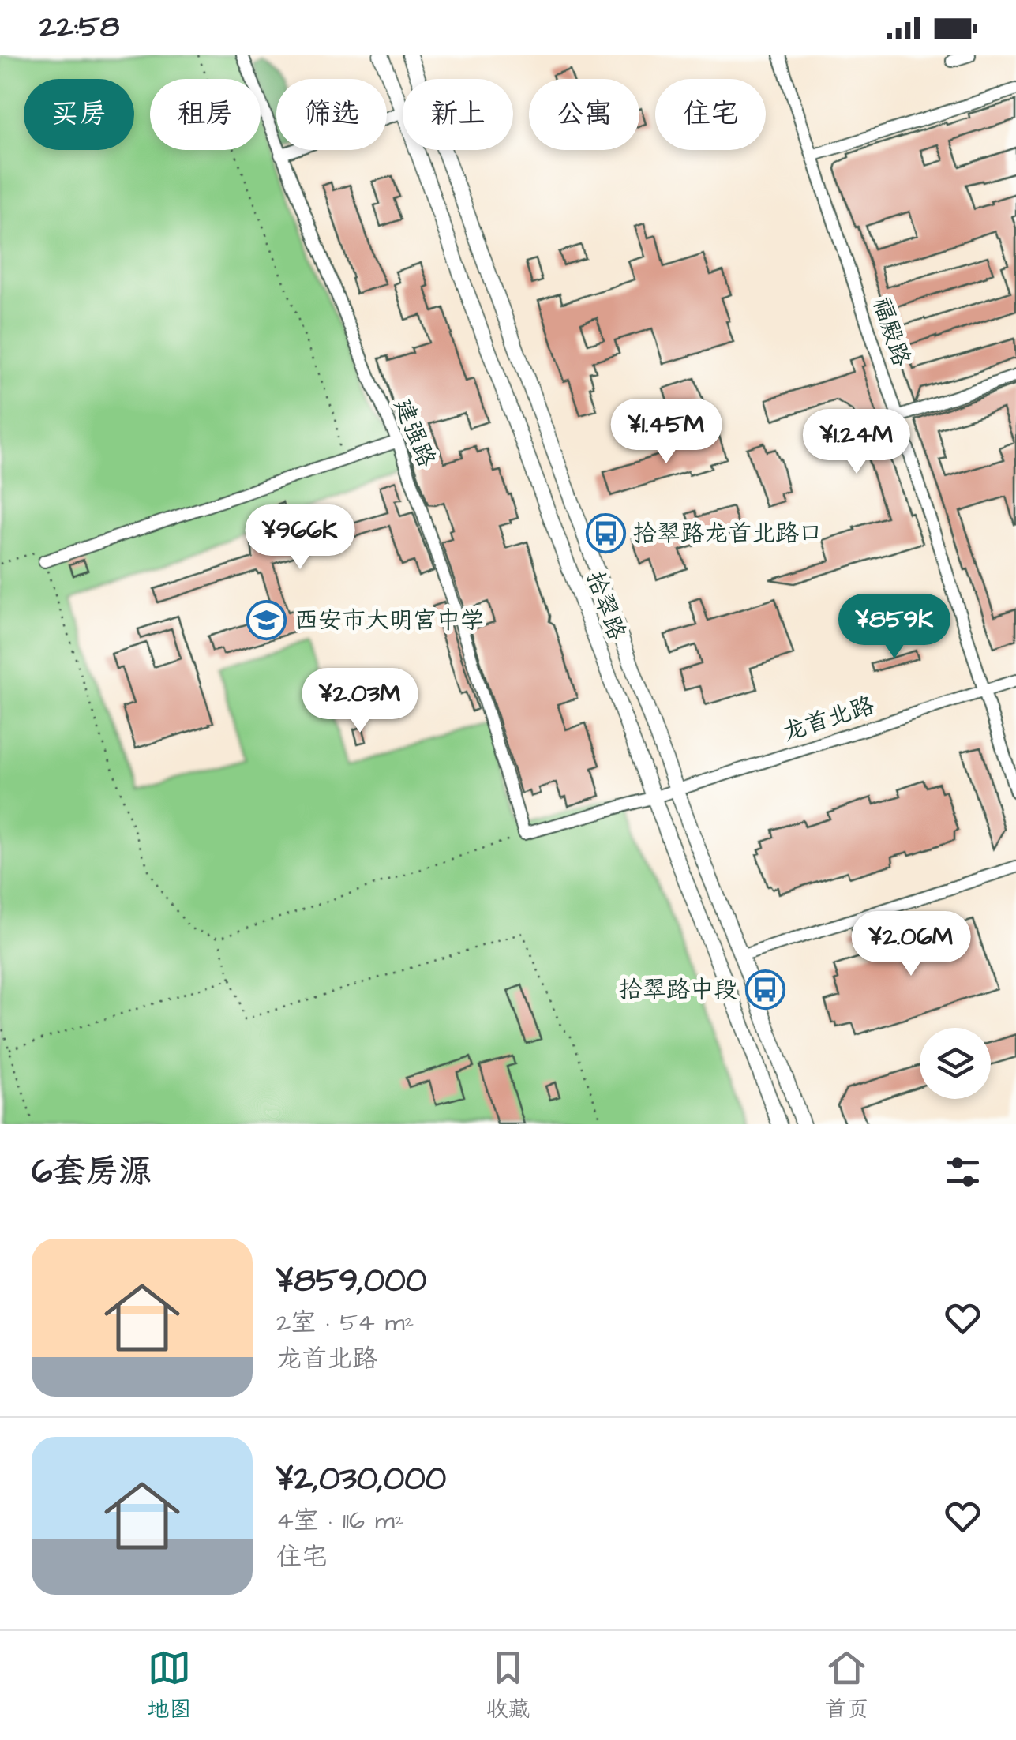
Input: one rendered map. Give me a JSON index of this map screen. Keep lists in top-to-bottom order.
{
  "streets": {
    "main road": ["拾翠路"],
    "street": ["福殿路", "建强路", "龙首北路"]
  },
  "crossings": [
    ["福殿路", "龙首北路"],
    ["建强路", "龙首北路"],
    ["拾翠路", "龙首北路"]
  ],
  "places": {
    "bus stop": ["拾翠路龙首北路口", "拾翠路中段"],
    "school or university": ["西安市大明宫中学"]
  },
  "page": {
    "status": "22:58",
    "chip": [
      "买房",
      "租房",
      "筛选",
      "新上",
      "公寓",
      "住宅"
    ],
    "price": [
      "¥1.45M",
      "¥1.24M",
      "¥966K",
      "¥859K",
      "¥2.03M",
      "¥2.06M"
    ],
    "heading": "6套房源",
    "list": [
      {
        "name": "¥859,000",
        "note": "2室 · 54 m² · 龙首北路"
      },
      {
        "name": "¥2,030,000",
        "note": "4室 · 116 m² · 住宅"
      }
    ],
    "tabs": ["地图", "收藏", "首页"]
  }
}
